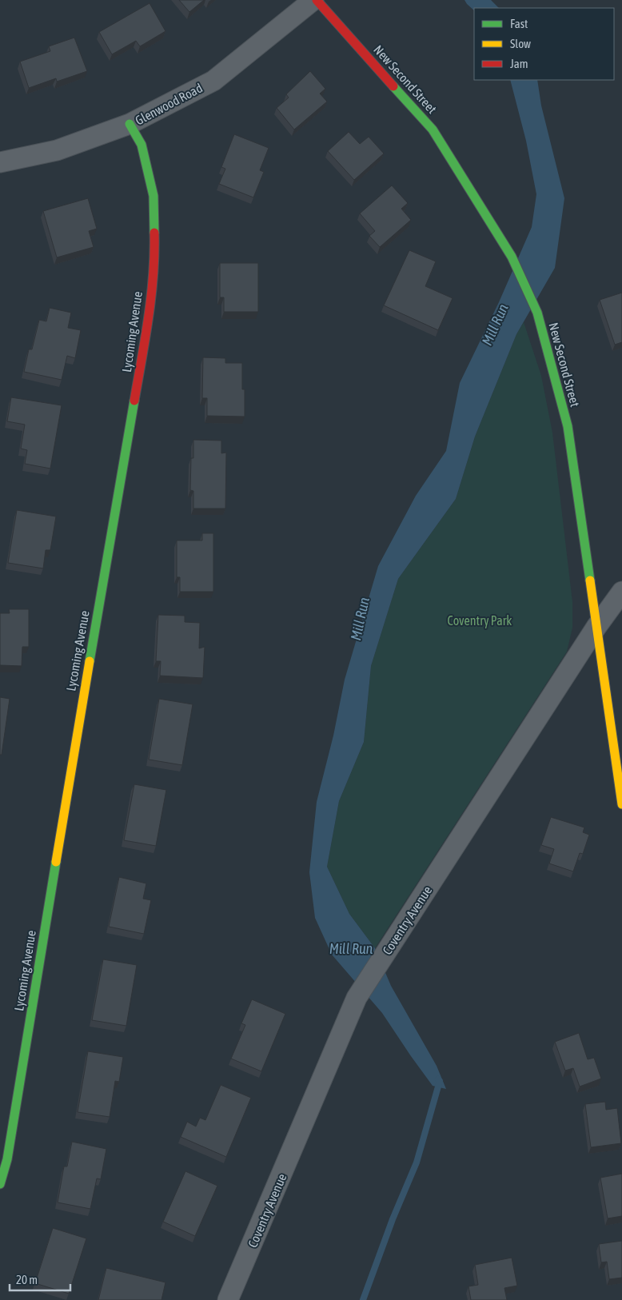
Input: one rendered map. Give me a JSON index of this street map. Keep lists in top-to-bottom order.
{
  "streets": {
    "street": [
      "New Second Street",
      "Glenwood Road",
      "Lycoming Avenue",
      "Coventry Avenue"
    ]
  },
  "crossings": [
    ["New Second Street", "Glenwood Road"],
    ["New Second Street", "Coventry Avenue"],
    ["Glenwood Road", "Lycoming Avenue"]
  ],
  "water": ["Mill Run"],
  "parks": ["Coventry Park"],
  "legend": ["Fast", "Slow", "Jam"],
  "scale_bar": "20 m"
}
